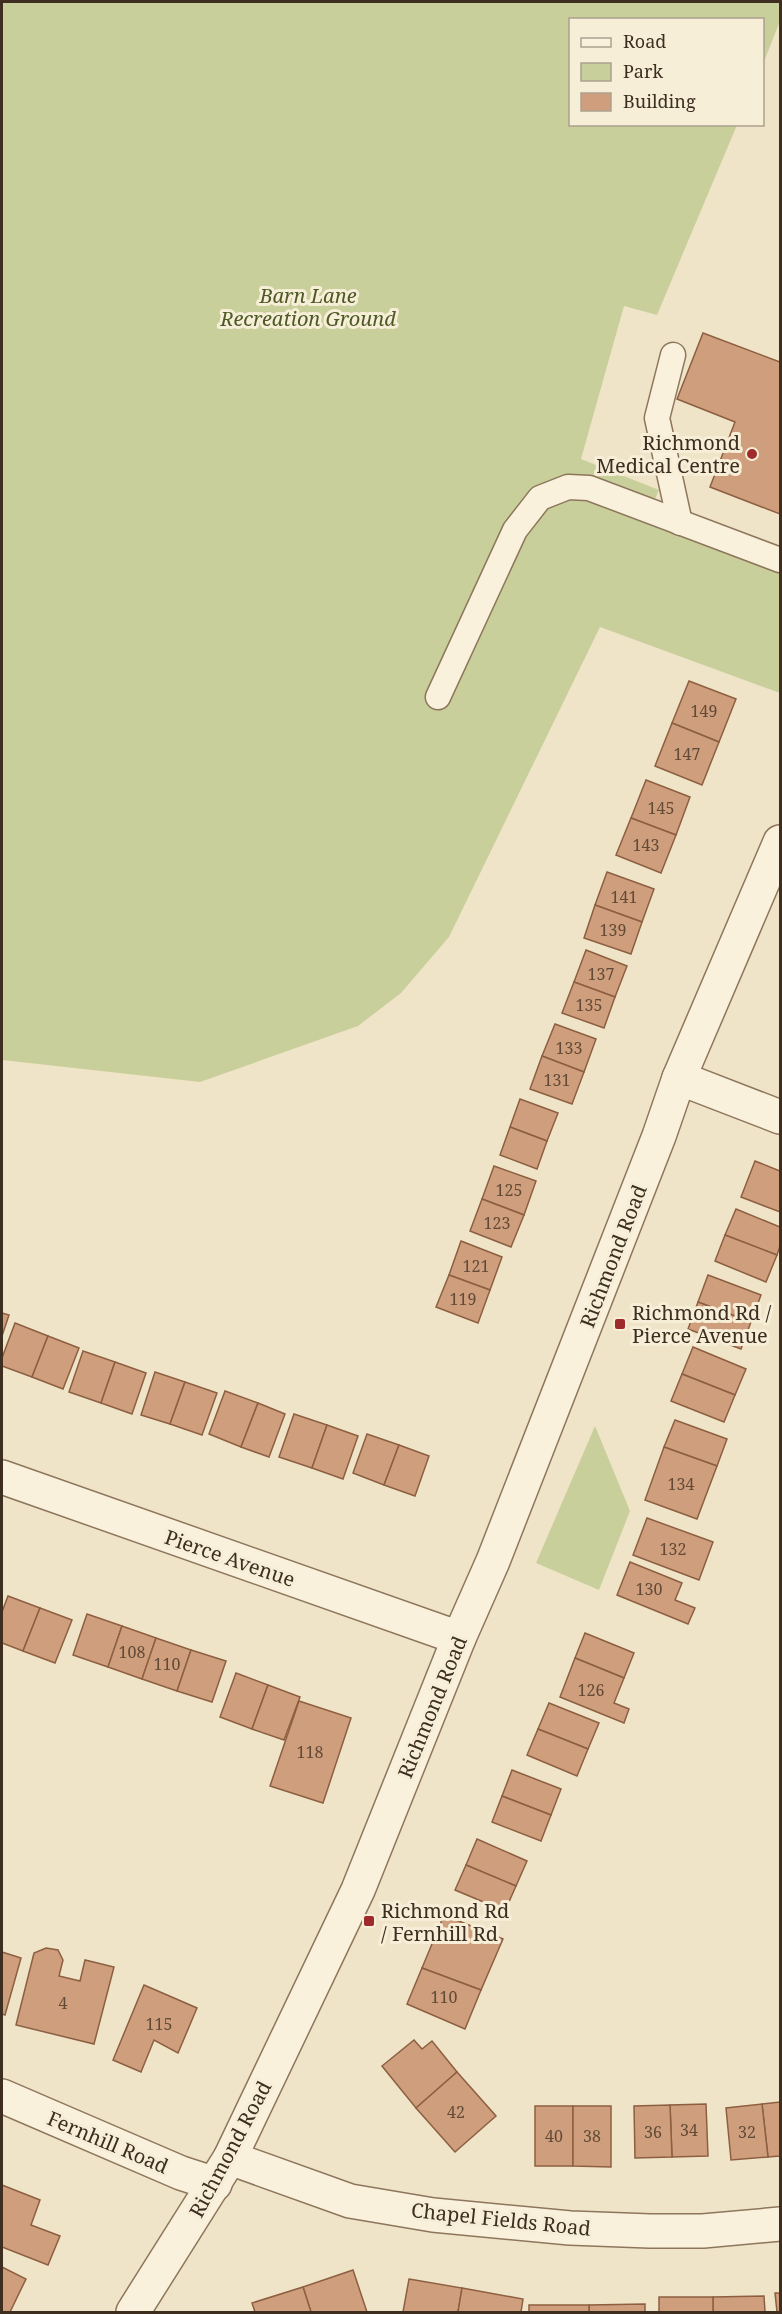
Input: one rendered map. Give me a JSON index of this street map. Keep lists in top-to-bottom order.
{
  "streets": {
    "street": [
      "Richmond Road",
      "Pierce Avenue",
      "Fernhill Road",
      "Chapel Fields Road"
    ]
  },
  "crossings": [
    ["Richmond Road", "Pierce Avenue"],
    ["Richmond Road", "Fernhill Road"],
    ["Richmond Road", "Chapel Fields Road"],
    ["Fernhill Road", "Chapel Fields Road"]
  ],
  "parks": ["Barn Lane Recreation Ground"],
  "places": {
    "other": ["Richmond Medical Centre"],
    "transit": ["Richmond Rd / Pierce Avenue", "Richmond Rd / Fernhill Rd"]
  },
  "house_numbers": [
    "149",
    "147",
    "145",
    "143",
    "141",
    "139",
    "137",
    "135",
    "133",
    "131",
    "125",
    "123",
    "121",
    "119",
    "134",
    "132",
    "130",
    "108",
    "110",
    "126",
    "118",
    "110",
    "4",
    "115",
    "42",
    "34",
    "36",
    "32",
    "40",
    "38"
  ],
  "legend": ["Road", "Park", "Building"]
}
